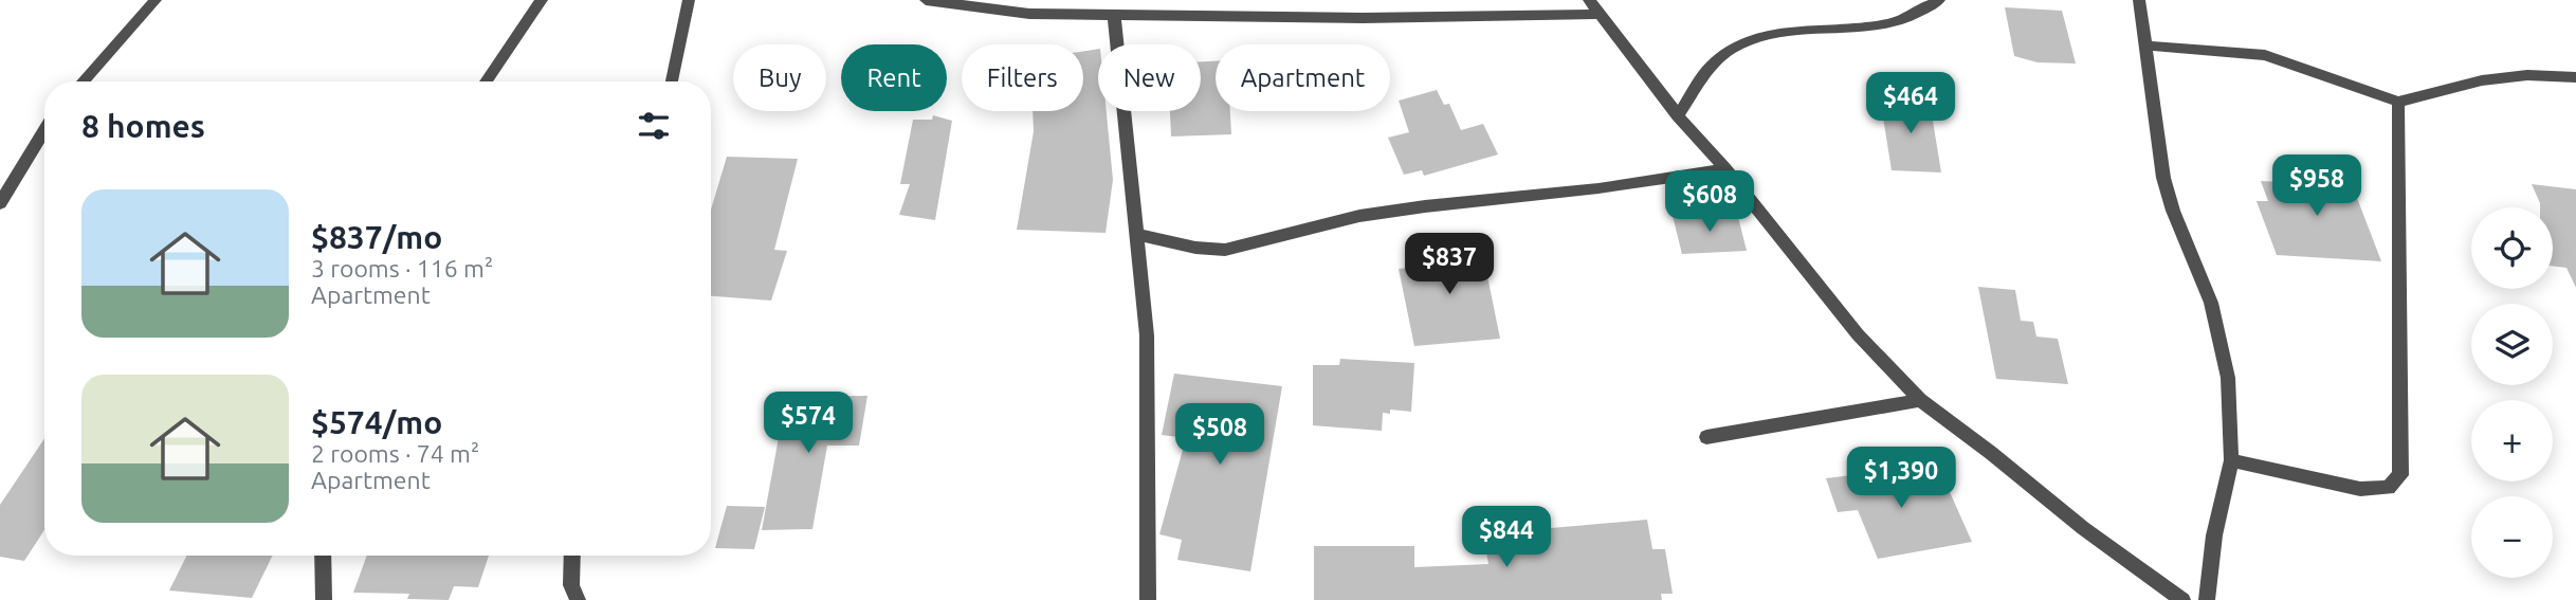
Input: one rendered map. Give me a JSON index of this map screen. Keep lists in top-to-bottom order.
{
  "page": {
    "chip": [
      "Buy",
      "Rent",
      "Filters",
      "New",
      "Apartment"
    ],
    "price": [
      "$464",
      "$958",
      "$608",
      "$837",
      "$574",
      "$508",
      "$1,390",
      "$844"
    ],
    "heading": "8 homes",
    "list": [
      {
        "name": "$837/mo",
        "note": "3 rooms · 116 m² · Apartment"
      },
      {
        "name": "$574/mo",
        "note": "2 rooms · 74 m² · Apartment"
      }
    ],
    "map_buttons": ["+", "−"]
  }
}
